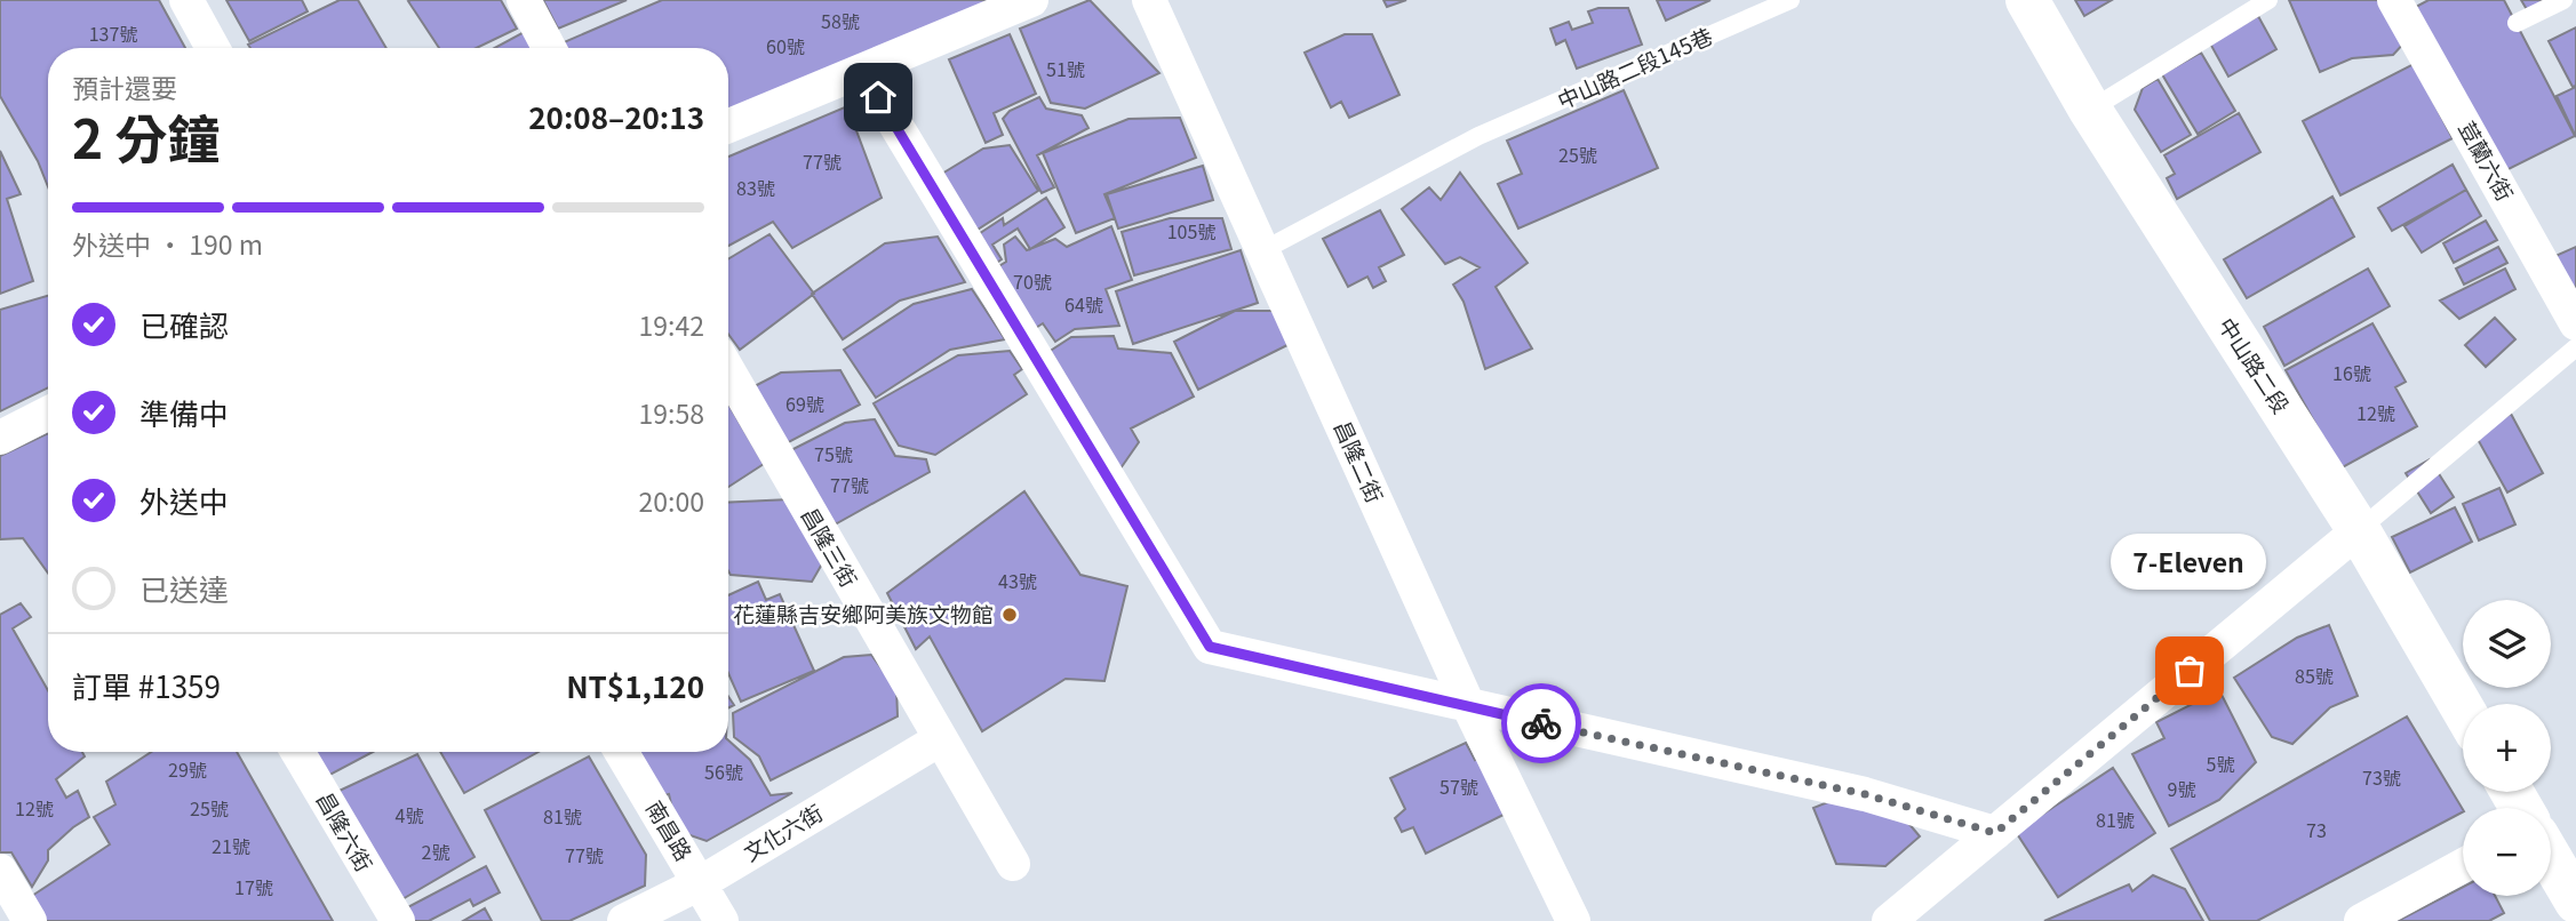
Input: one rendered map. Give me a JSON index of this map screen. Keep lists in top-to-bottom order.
{
  "streets": {
    "street": [
      "荳蘭六街",
      "中山路二段",
      "昌隆二街",
      "昌隆三街",
      "南昌路",
      "昌隆六街",
      "文化六街"
    ],
    "lane": ["中山路二段145巷"]
  },
  "crossings": [
    ["中山路二段145巷", "昌隆二街"],
    ["昌隆三街", "文化六街"],
    ["南昌路", "文化六街"]
  ],
  "places": ["花蓮縣吉安鄉阿美族文物館", "7-Eleven"],
  "house_numbers": [
    "58號",
    "137號",
    "60號",
    "51號",
    "25號",
    "77號",
    "83號",
    "105號",
    "70號",
    "64號",
    "16號",
    "69號",
    "12號",
    "75號",
    "77號",
    "43號",
    "85號",
    "5號",
    "29號",
    "56號",
    "73號",
    "57號",
    "9號",
    "12號",
    "25號",
    "4號",
    "81號",
    "81號",
    "73",
    "21號",
    "2號",
    "77號",
    "17號"
  ],
  "page": {
    "heading": ["2 分鐘", "預計還要", "20:08–20:13"],
    "panel": ["訂單 #1359", "NT$1,120"],
    "bar": "外送中 · 190 m",
    "list": [
      ["已確認", "19:42"],
      ["準備中", "19:58"],
      ["外送中", "20:00"],
      "已送達"
    ],
    "bubble": "7-Eleven",
    "map_buttons": ["+", "−"]
  }
}
